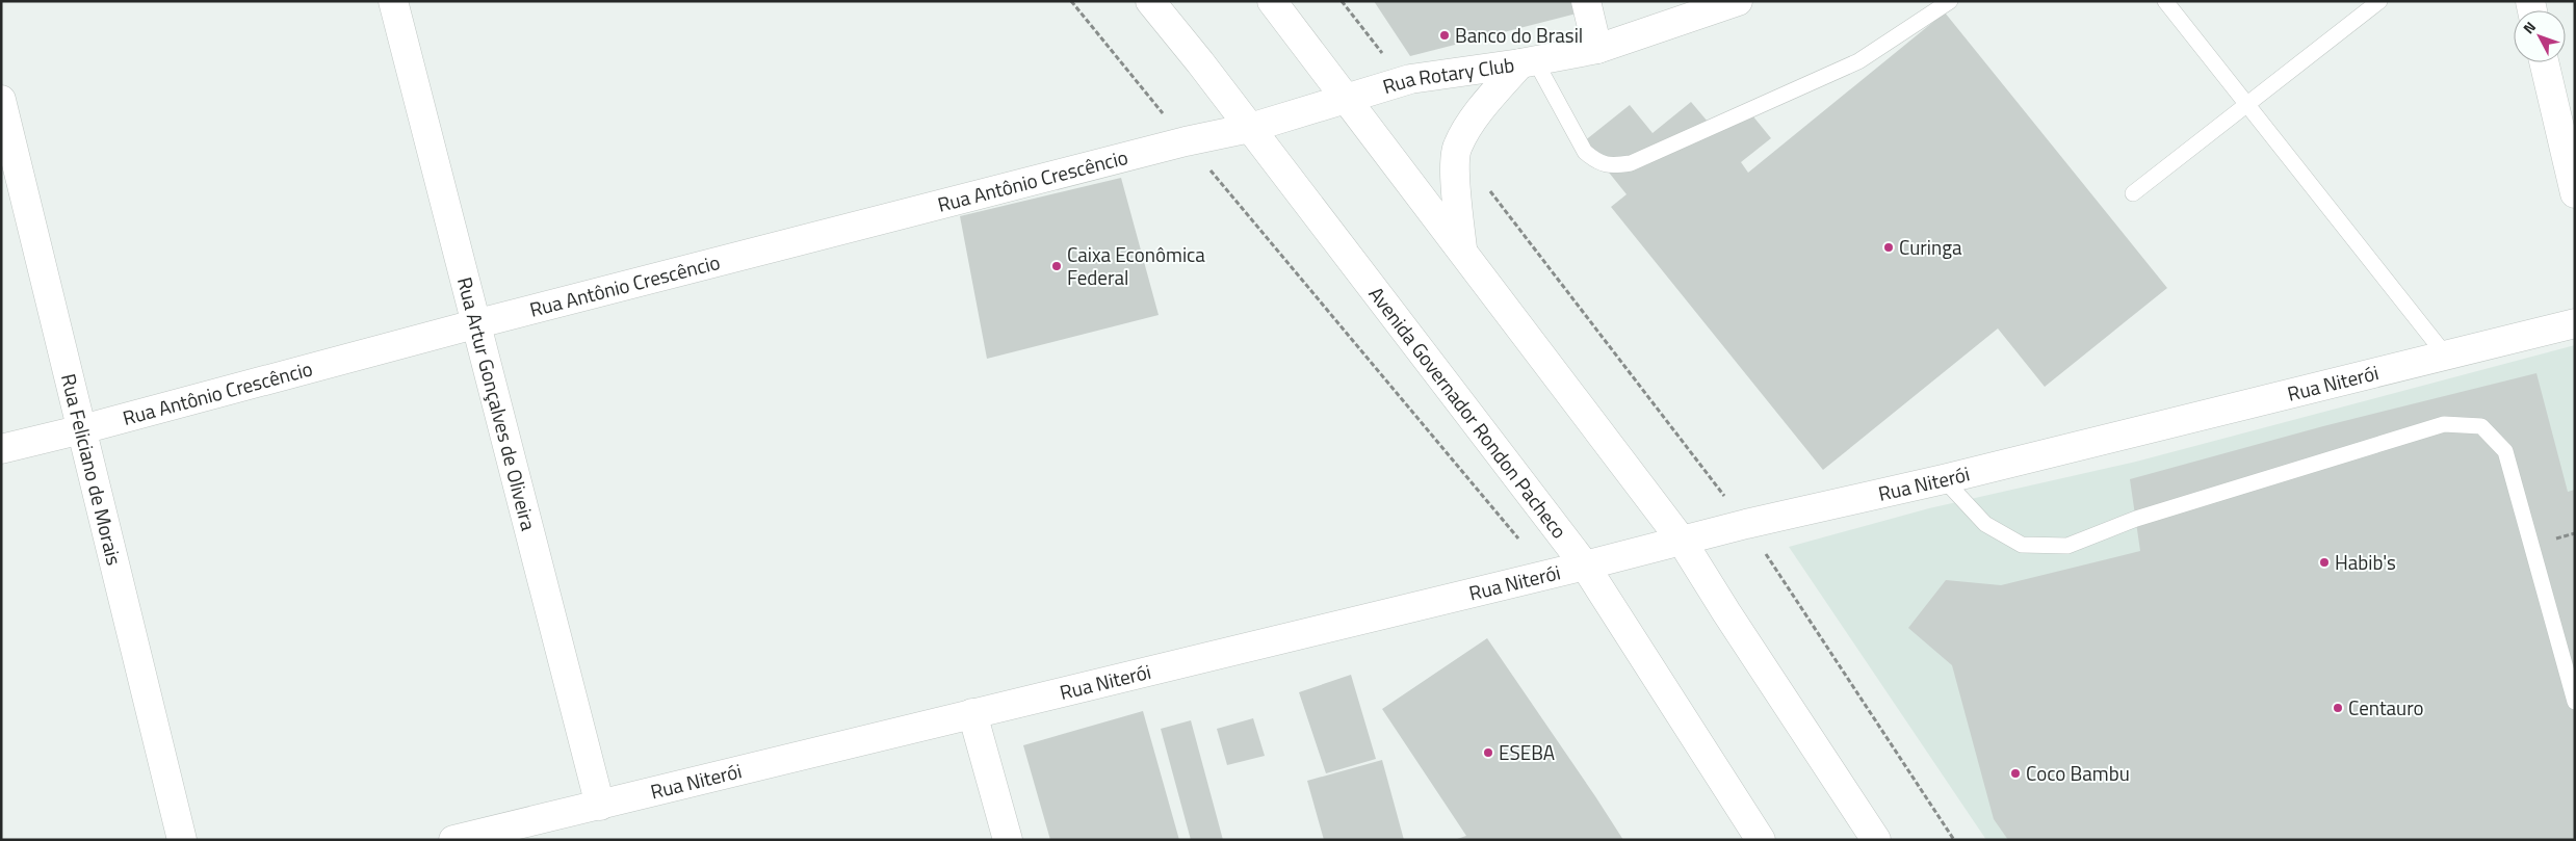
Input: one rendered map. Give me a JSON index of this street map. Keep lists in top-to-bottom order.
{
  "streets": {
    "street": [
      "Rua Rotary Club",
      "Rua Antônio Crescêncio",
      "Rua Niterói",
      "Rua Artur Gonçalves de Oliveira",
      "Avenida Governador Rondon Pacheco",
      "Rua Feliciano de Morais"
    ]
  },
  "crossings": [
    ["Rua Rotary Club", "Rua Antônio Crescêncio"],
    ["Rua Rotary Club", "Avenida Governador Rondon Pacheco"],
    ["Rua Antônio Crescêncio", "Rua Artur Gonçalves de Oliveira"],
    ["Rua Antônio Crescêncio", "Avenida Governador Rondon Pacheco"],
    ["Rua Antônio Crescêncio", "Rua Feliciano de Morais"],
    ["Rua Niterói", "Rua Artur Gonçalves de Oliveira"],
    ["Rua Niterói", "Avenida Governador Rondon Pacheco"]
  ],
  "places": [
    "Banco do Brasil",
    "Curinga",
    "Caixa Econômica Federal",
    "Habib's",
    "Centauro",
    "ESEBA",
    "Coco Bambu"
  ],
  "north": "top left"
}
